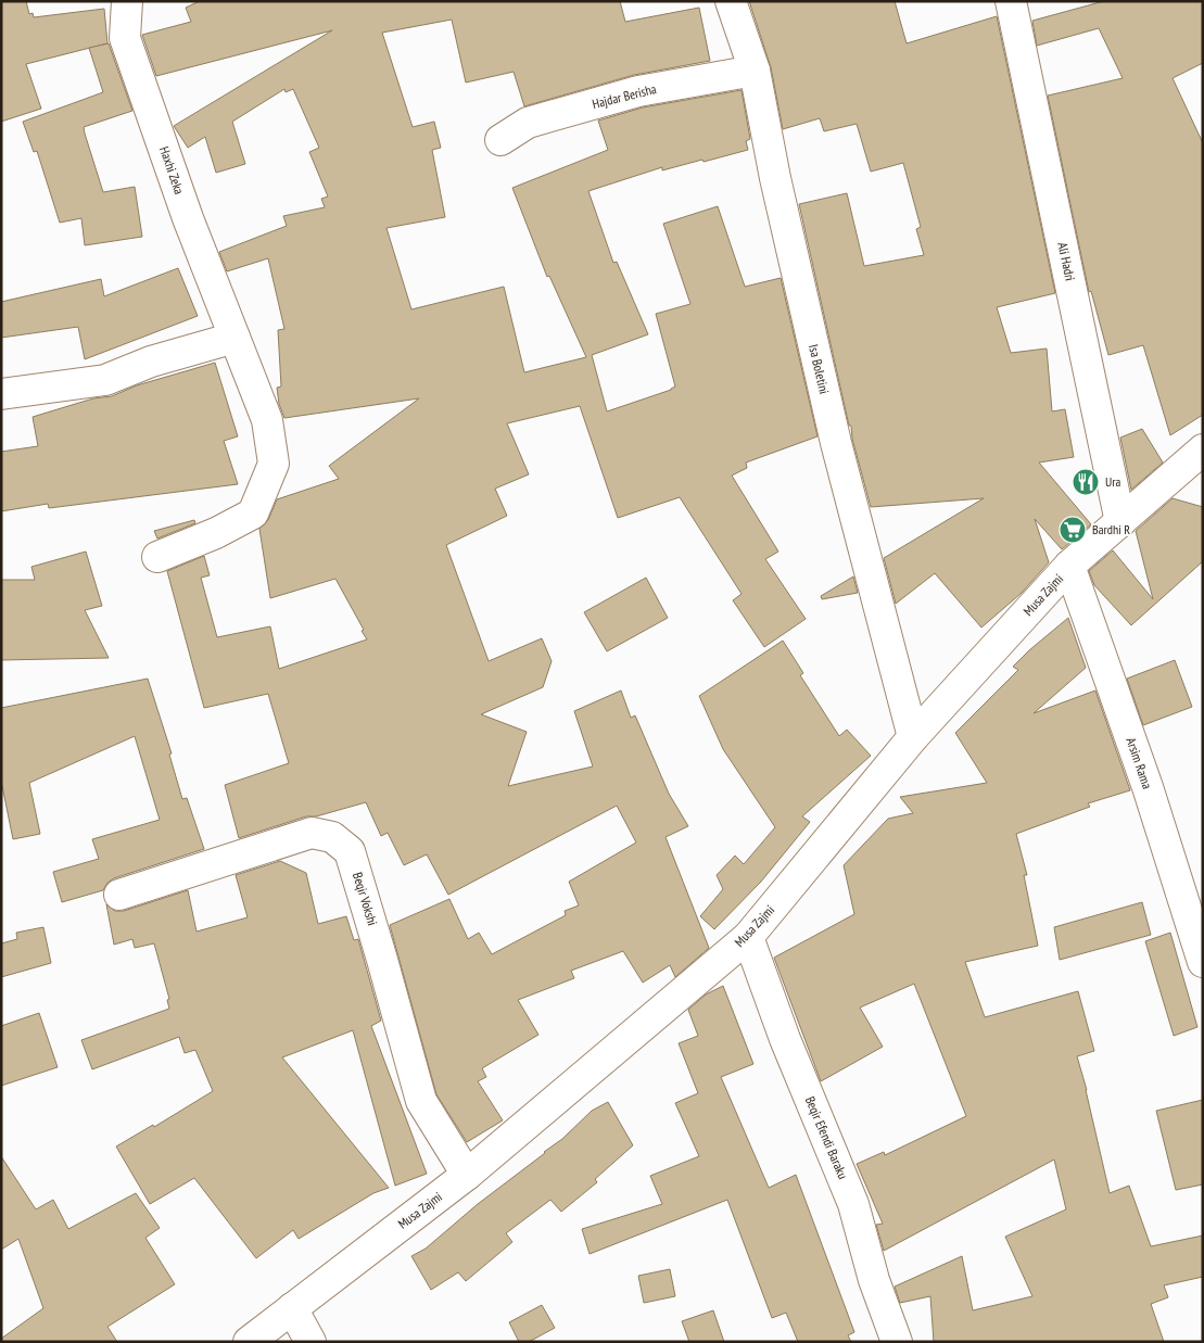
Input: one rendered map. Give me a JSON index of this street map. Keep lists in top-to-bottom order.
{
  "streets": {
    "street": [
      "Hajdar Berisha",
      "Haxhi Zeka",
      "Ali Hadri",
      "Isa Boletini",
      "Musa Zajmi",
      "Arsim Rama",
      "Beqir Vokshi",
      "Beqir Efendi Baraku"
    ]
  },
  "crossings": [
    ["Hajdar Berisha", "Isa Boletini"],
    ["Ali Hadri", "Musa Zajmi"],
    ["Isa Boletini", "Musa Zajmi"],
    ["Musa Zajmi", "Arsim Rama"],
    ["Musa Zajmi", "Beqir Vokshi"],
    ["Musa Zajmi", "Beqir Efendi Baraku"]
  ],
  "places": {
    "restaurant": ["Ura"],
    "supermarket": ["Bardhi R"]
  }
}
